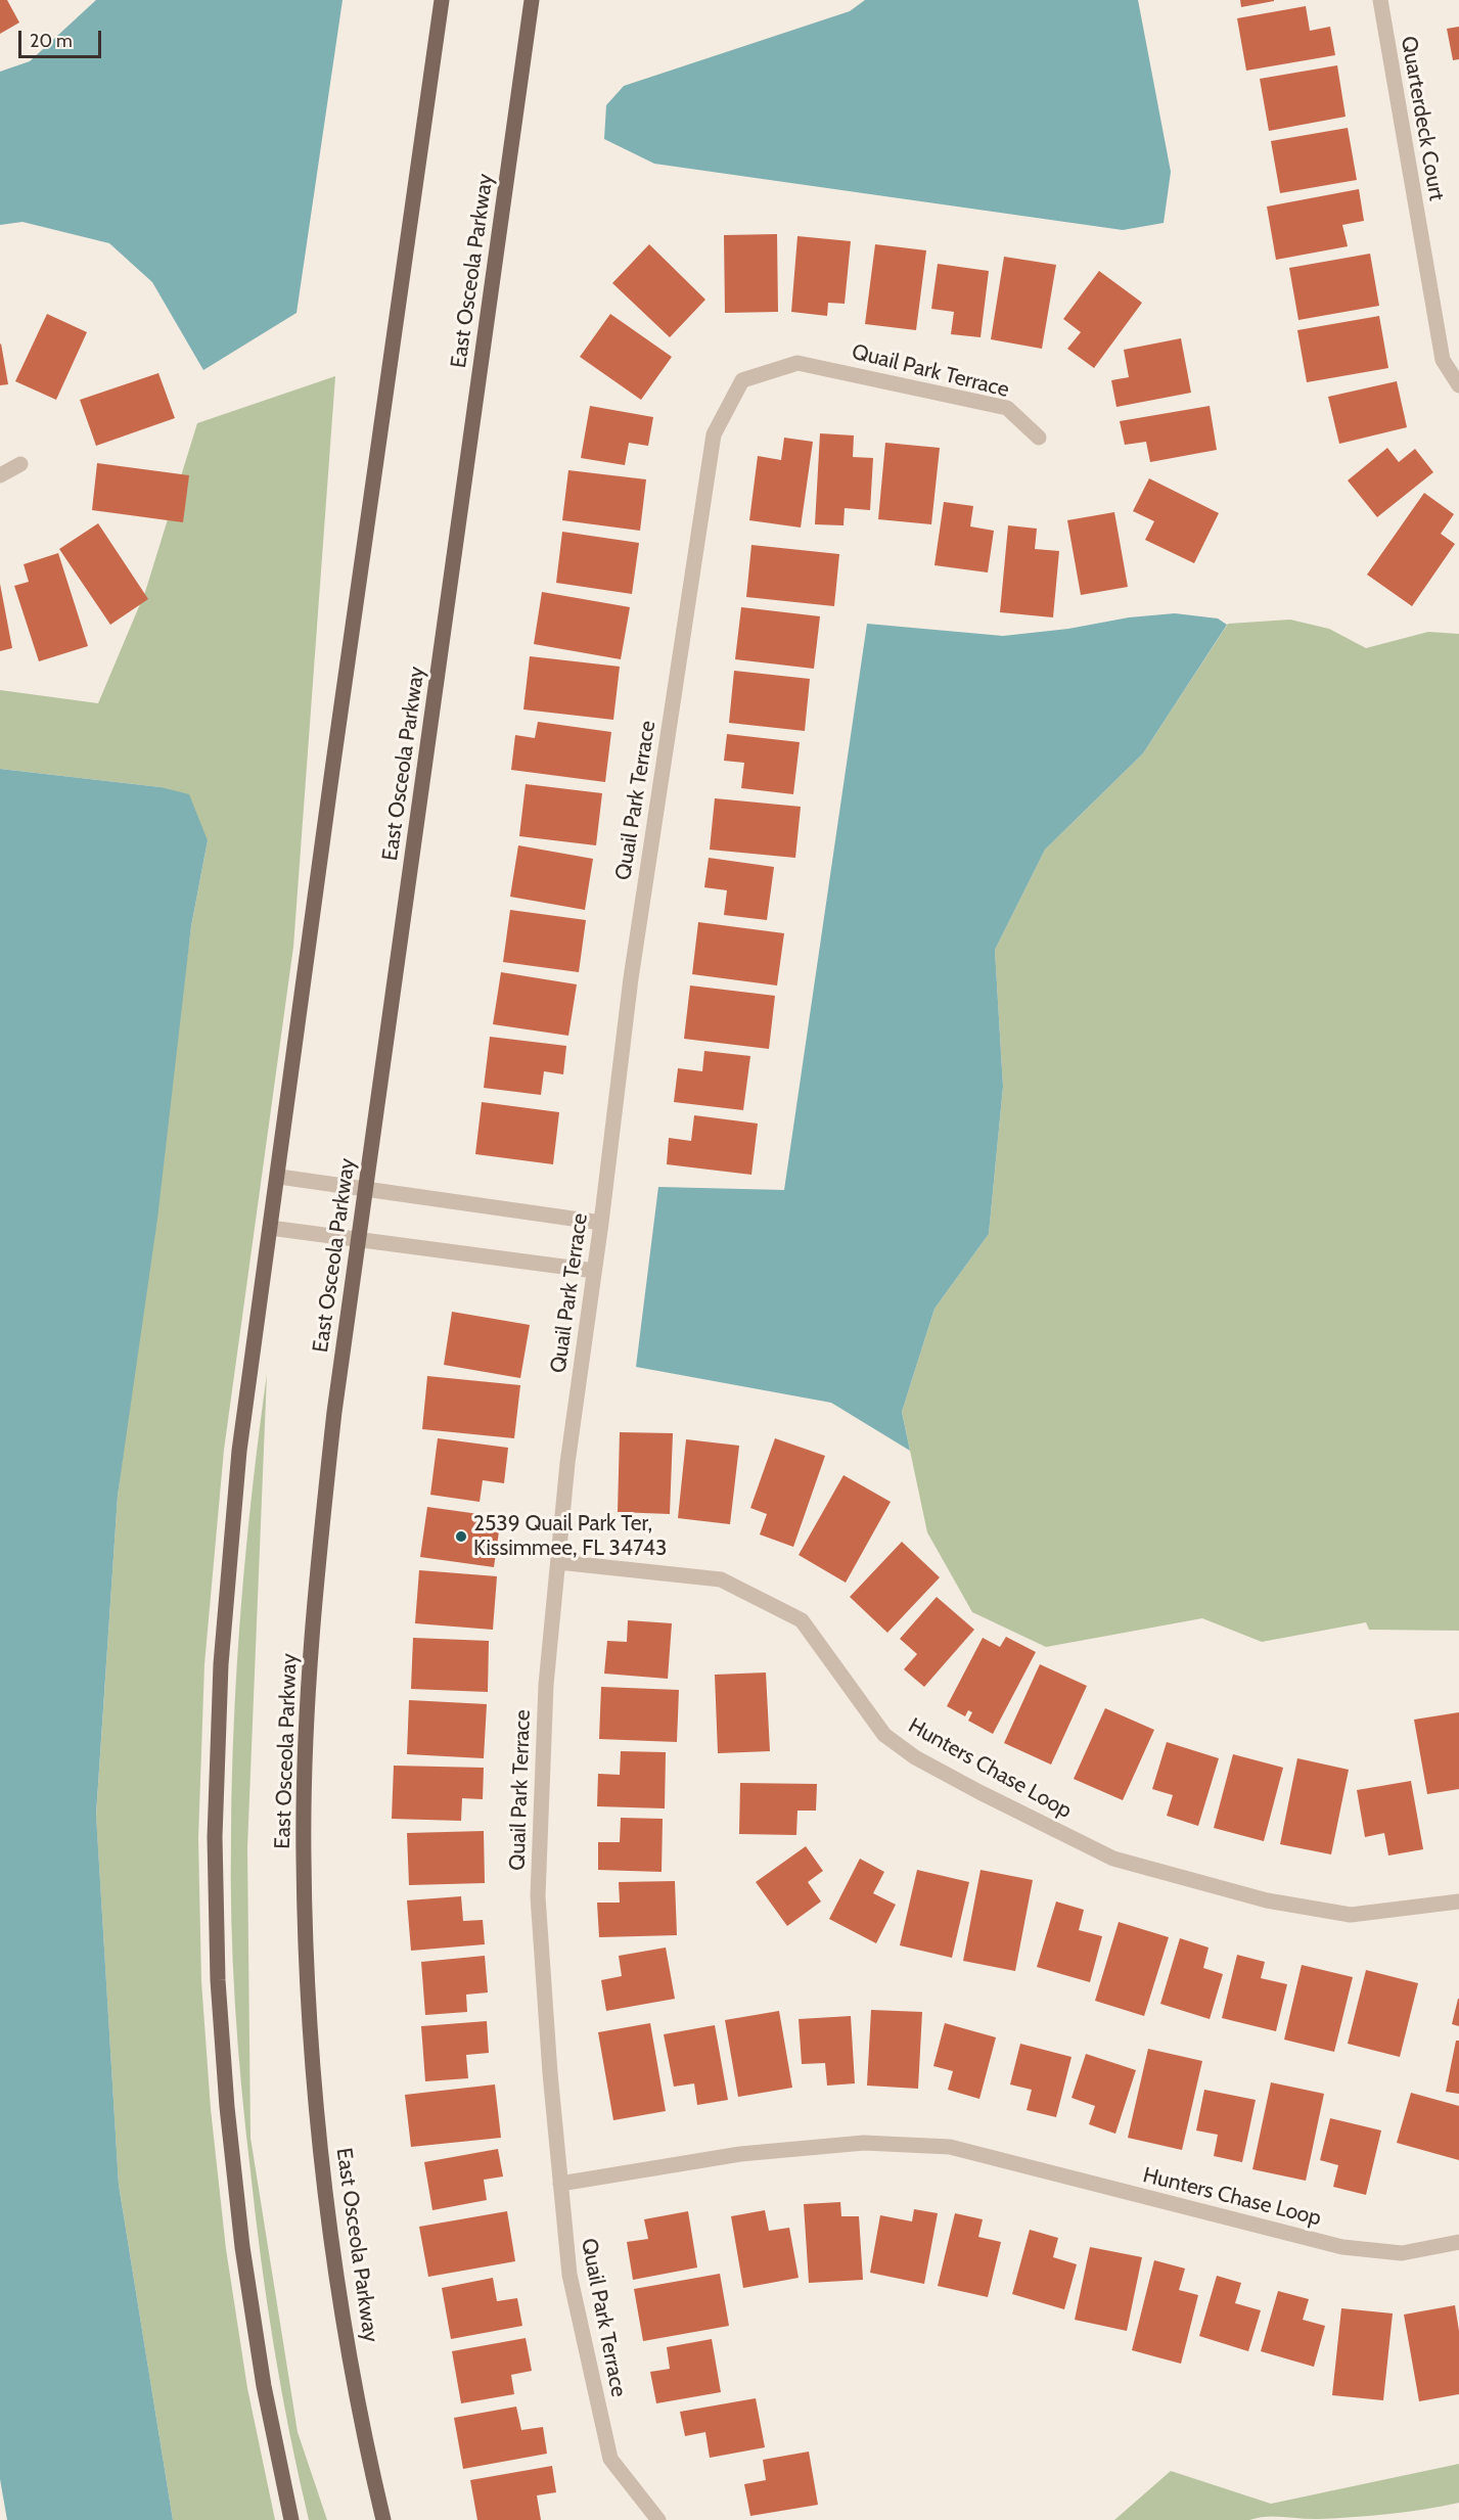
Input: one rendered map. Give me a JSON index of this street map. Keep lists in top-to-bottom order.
{
  "streets": {
    "main road": ["East Osceola Parkway"],
    "street": ["Quarterdeck Court", "Quail Park Terrace", "Hunters Chase Loop"]
  },
  "crossings": [
    ["Quail Park Terrace", "Hunters Chase Loop"]
  ],
  "places": ["2539 Quail Park Ter, Kissimmee, FL 34743"],
  "scale_bar": "20 m"
}
